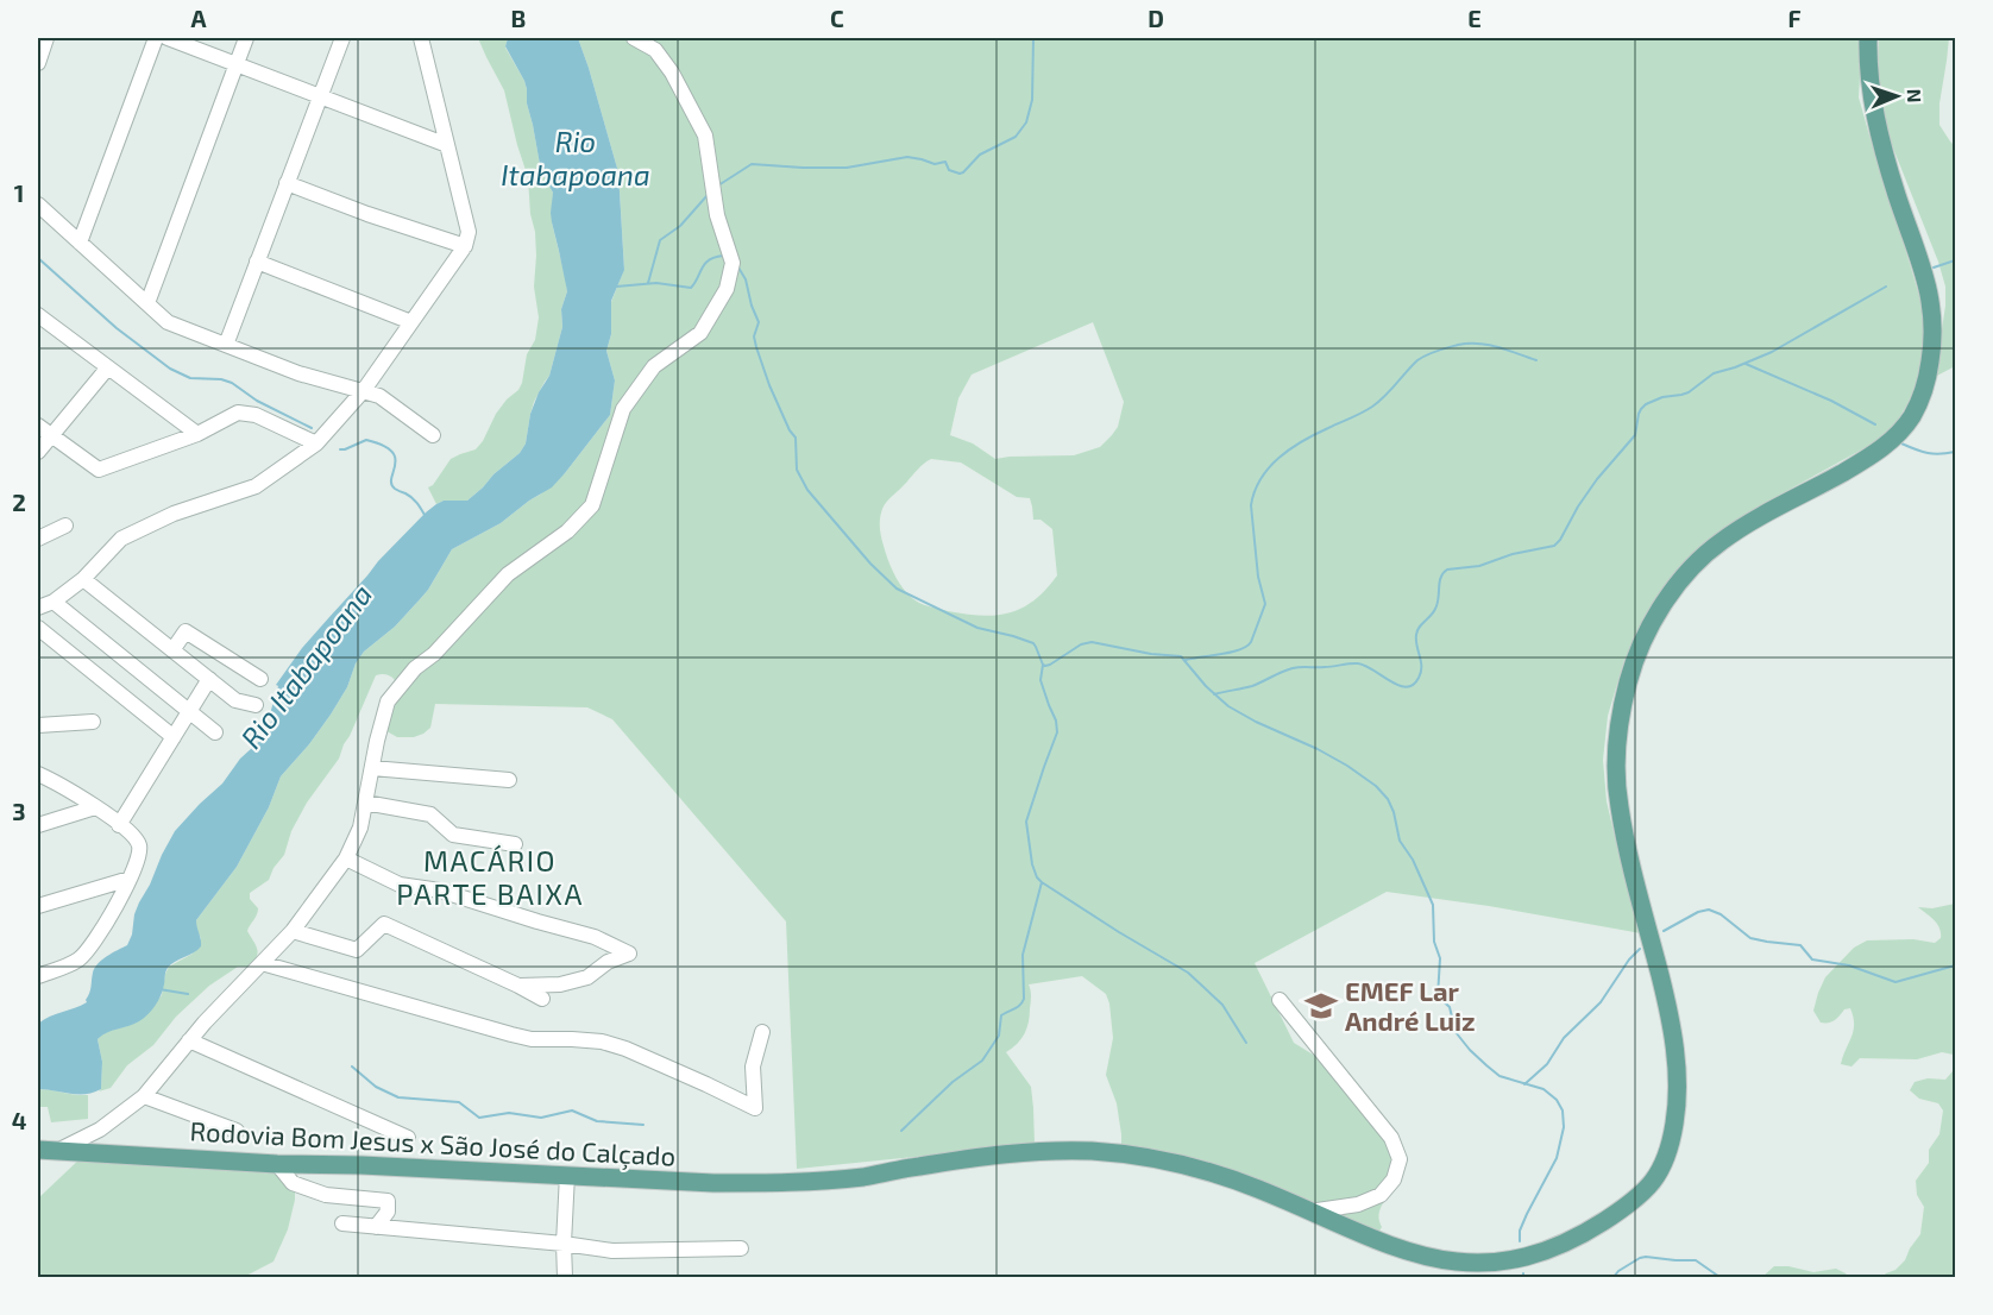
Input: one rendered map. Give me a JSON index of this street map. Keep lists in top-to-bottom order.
{
  "streets": {
    "main road": ["Rodovia Bom Jesus x São José do Calçado"]
  },
  "districts": ["MACÁRIO PARTE BAIXA"],
  "water": ["Rio Itabapoana"],
  "places": {
    "school or university": ["EMEF Lar André Luiz"]
  },
  "north": "right",
  "grid": {
    "columns": [
      "A",
      "B",
      "C",
      "D",
      "E",
      "F"
    ],
    "rows": [
      "1",
      "2",
      "3",
      "4"
    ]
  }
}
